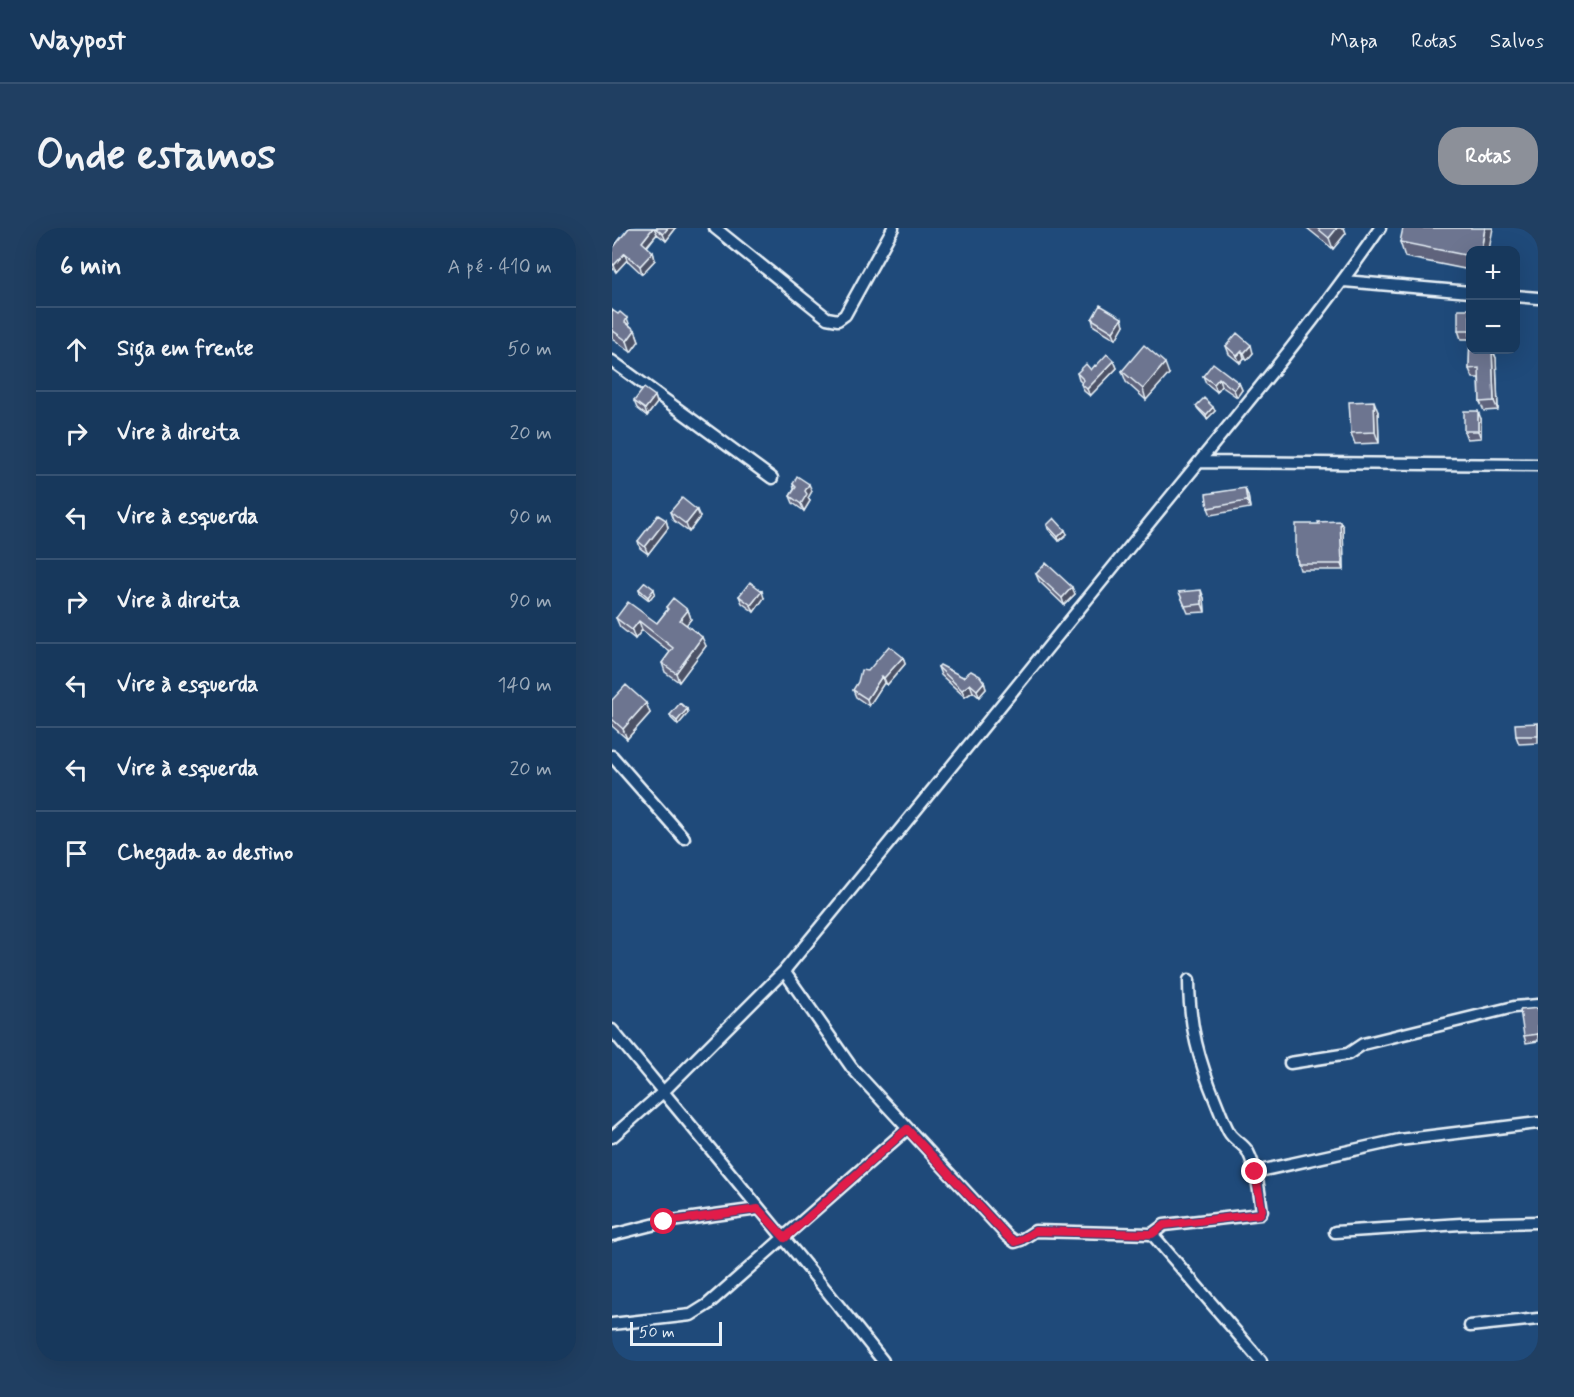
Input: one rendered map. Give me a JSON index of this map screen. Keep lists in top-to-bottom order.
{
  "scale_bar": "50 m",
  "page": {
    "header": "Waypost",
    "nav": ["Mapa", "Rotas", "Salvos"],
    "buttons": "Rotas",
    "title": "Onde estamos",
    "heading": ["6 min", "A pé · 410 m"],
    "map_buttons": ["+", "−"],
    "list": [
      ["Siga em frente", "50 m"],
      ["Vire à direita", "20 m"],
      ["Vire à esquerda", "90 m"],
      ["Vire à direita", "90 m"],
      ["Vire à esquerda", "140 m"],
      ["Vire à esquerda", "20 m"],
      "Chegada ao destino"
    ],
    "scale": "50 m"
  }
}
